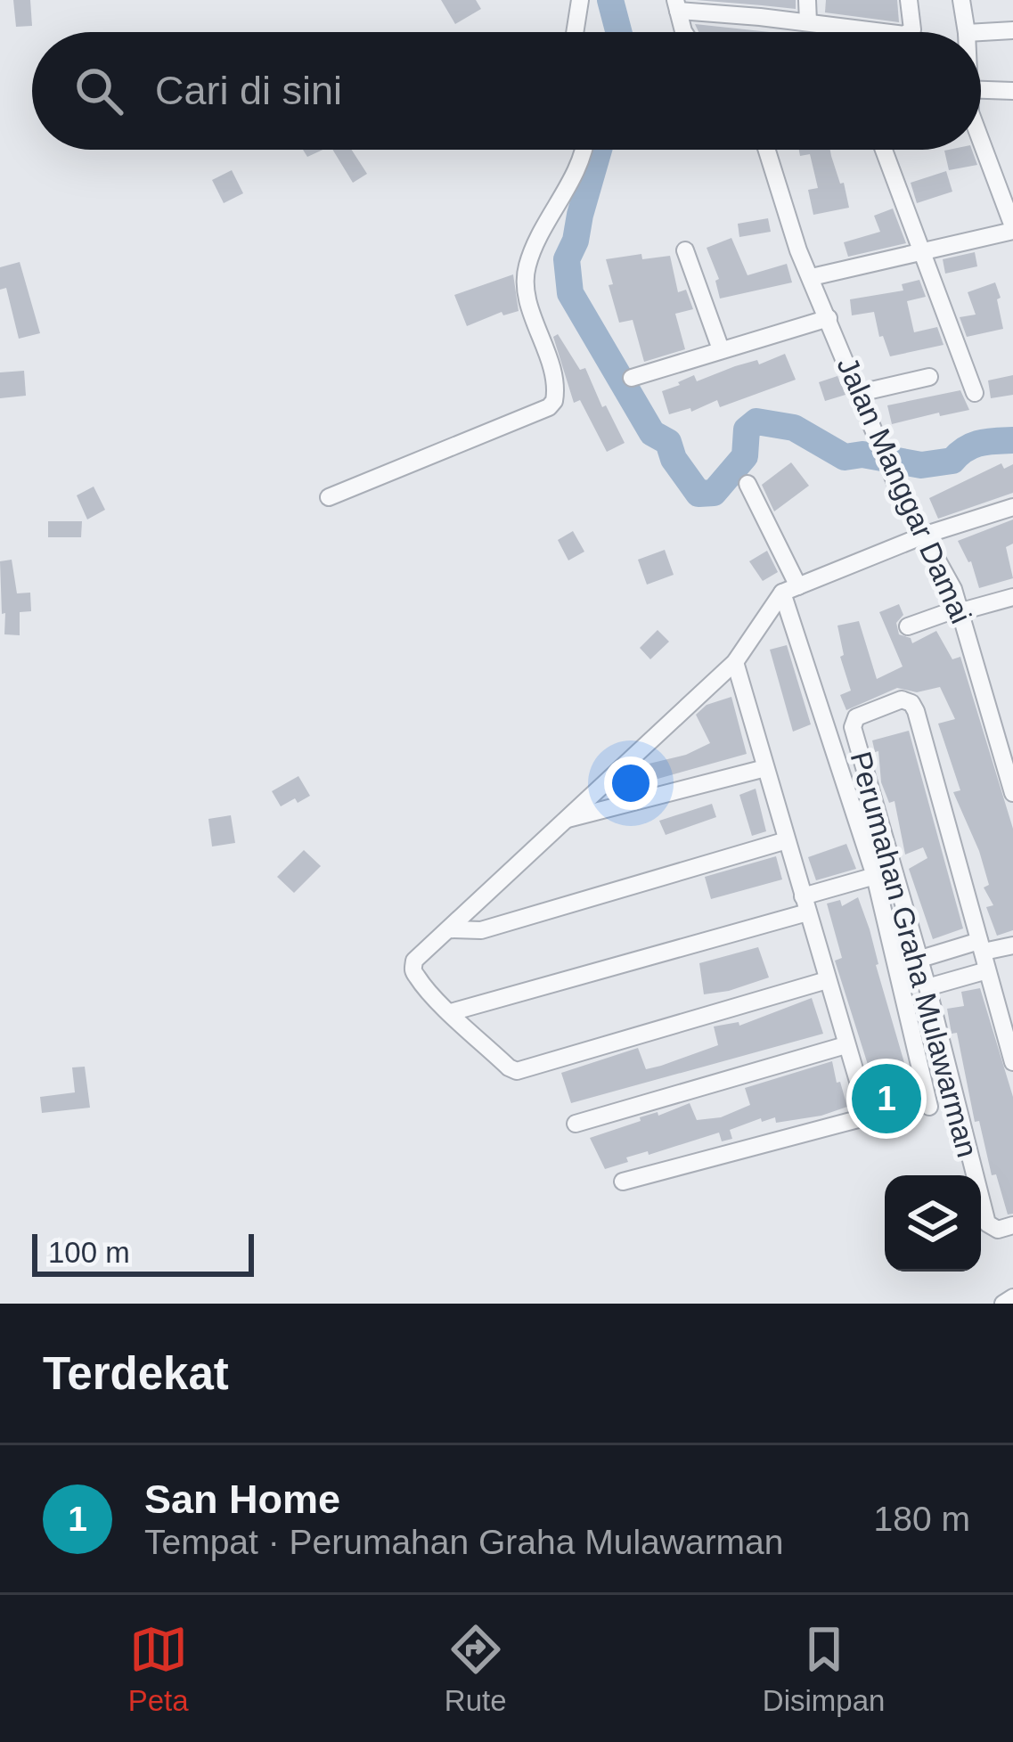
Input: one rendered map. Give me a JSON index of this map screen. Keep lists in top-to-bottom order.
{
  "streets": {
    "street": ["Jalan Manggar Damai", "Perumahan Graha Mulawarman"]
  },
  "scale_bar": "100 m",
  "page": {
    "search": "Cari di sini",
    "pins": "1",
    "scale": "100 m",
    "heading": "Terdekat",
    "list": [
      {
        "mark": "1",
        "name": "San Home",
        "note": "Tempat · Perumahan Graha Mulawarman",
        "value": "180 m"
      }
    ],
    "nav": ["Peta", "Rute", "Disimpan"]
  }
}
